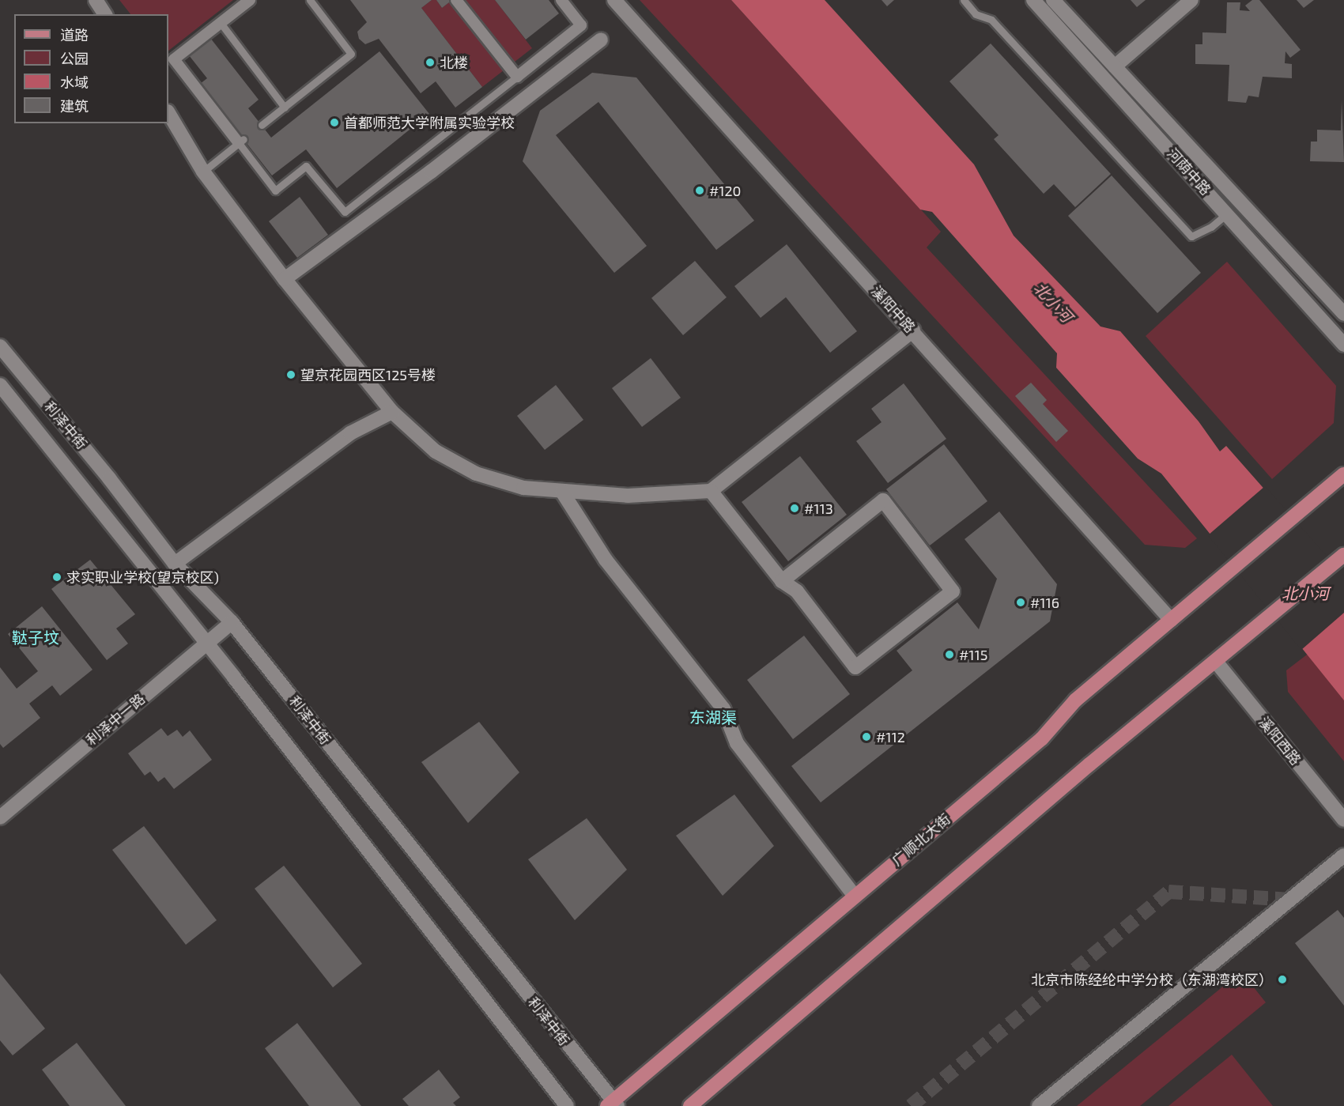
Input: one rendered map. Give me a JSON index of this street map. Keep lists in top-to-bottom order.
{
  "streets": {
    "main road": ["广顺北大街"],
    "street": [
      "河荫中路",
      "溪阳中路",
      "利泽中街",
      "利泽中一路",
      "溪阳西路"
    ]
  },
  "crossings": [
    ["溪阳中路", "广顺北大街"],
    ["利泽中街", "利泽中一路"],
    ["利泽中街", "广顺北大街"]
  ],
  "districts": ["鞑子坟", "东湖渠"],
  "water": ["北小河"],
  "places": [
    "北楼",
    "首都师范大学附属实验学校",
    "#120",
    "望京花园西区125号楼",
    "#113",
    "求实职业学校(望京校区)",
    "#116",
    "#115",
    "#112",
    "北京市陈经纶中学分校（东湖湾校区）"
  ],
  "legend": [
    "道路",
    "公园",
    "水域",
    "建筑"
  ]
}
